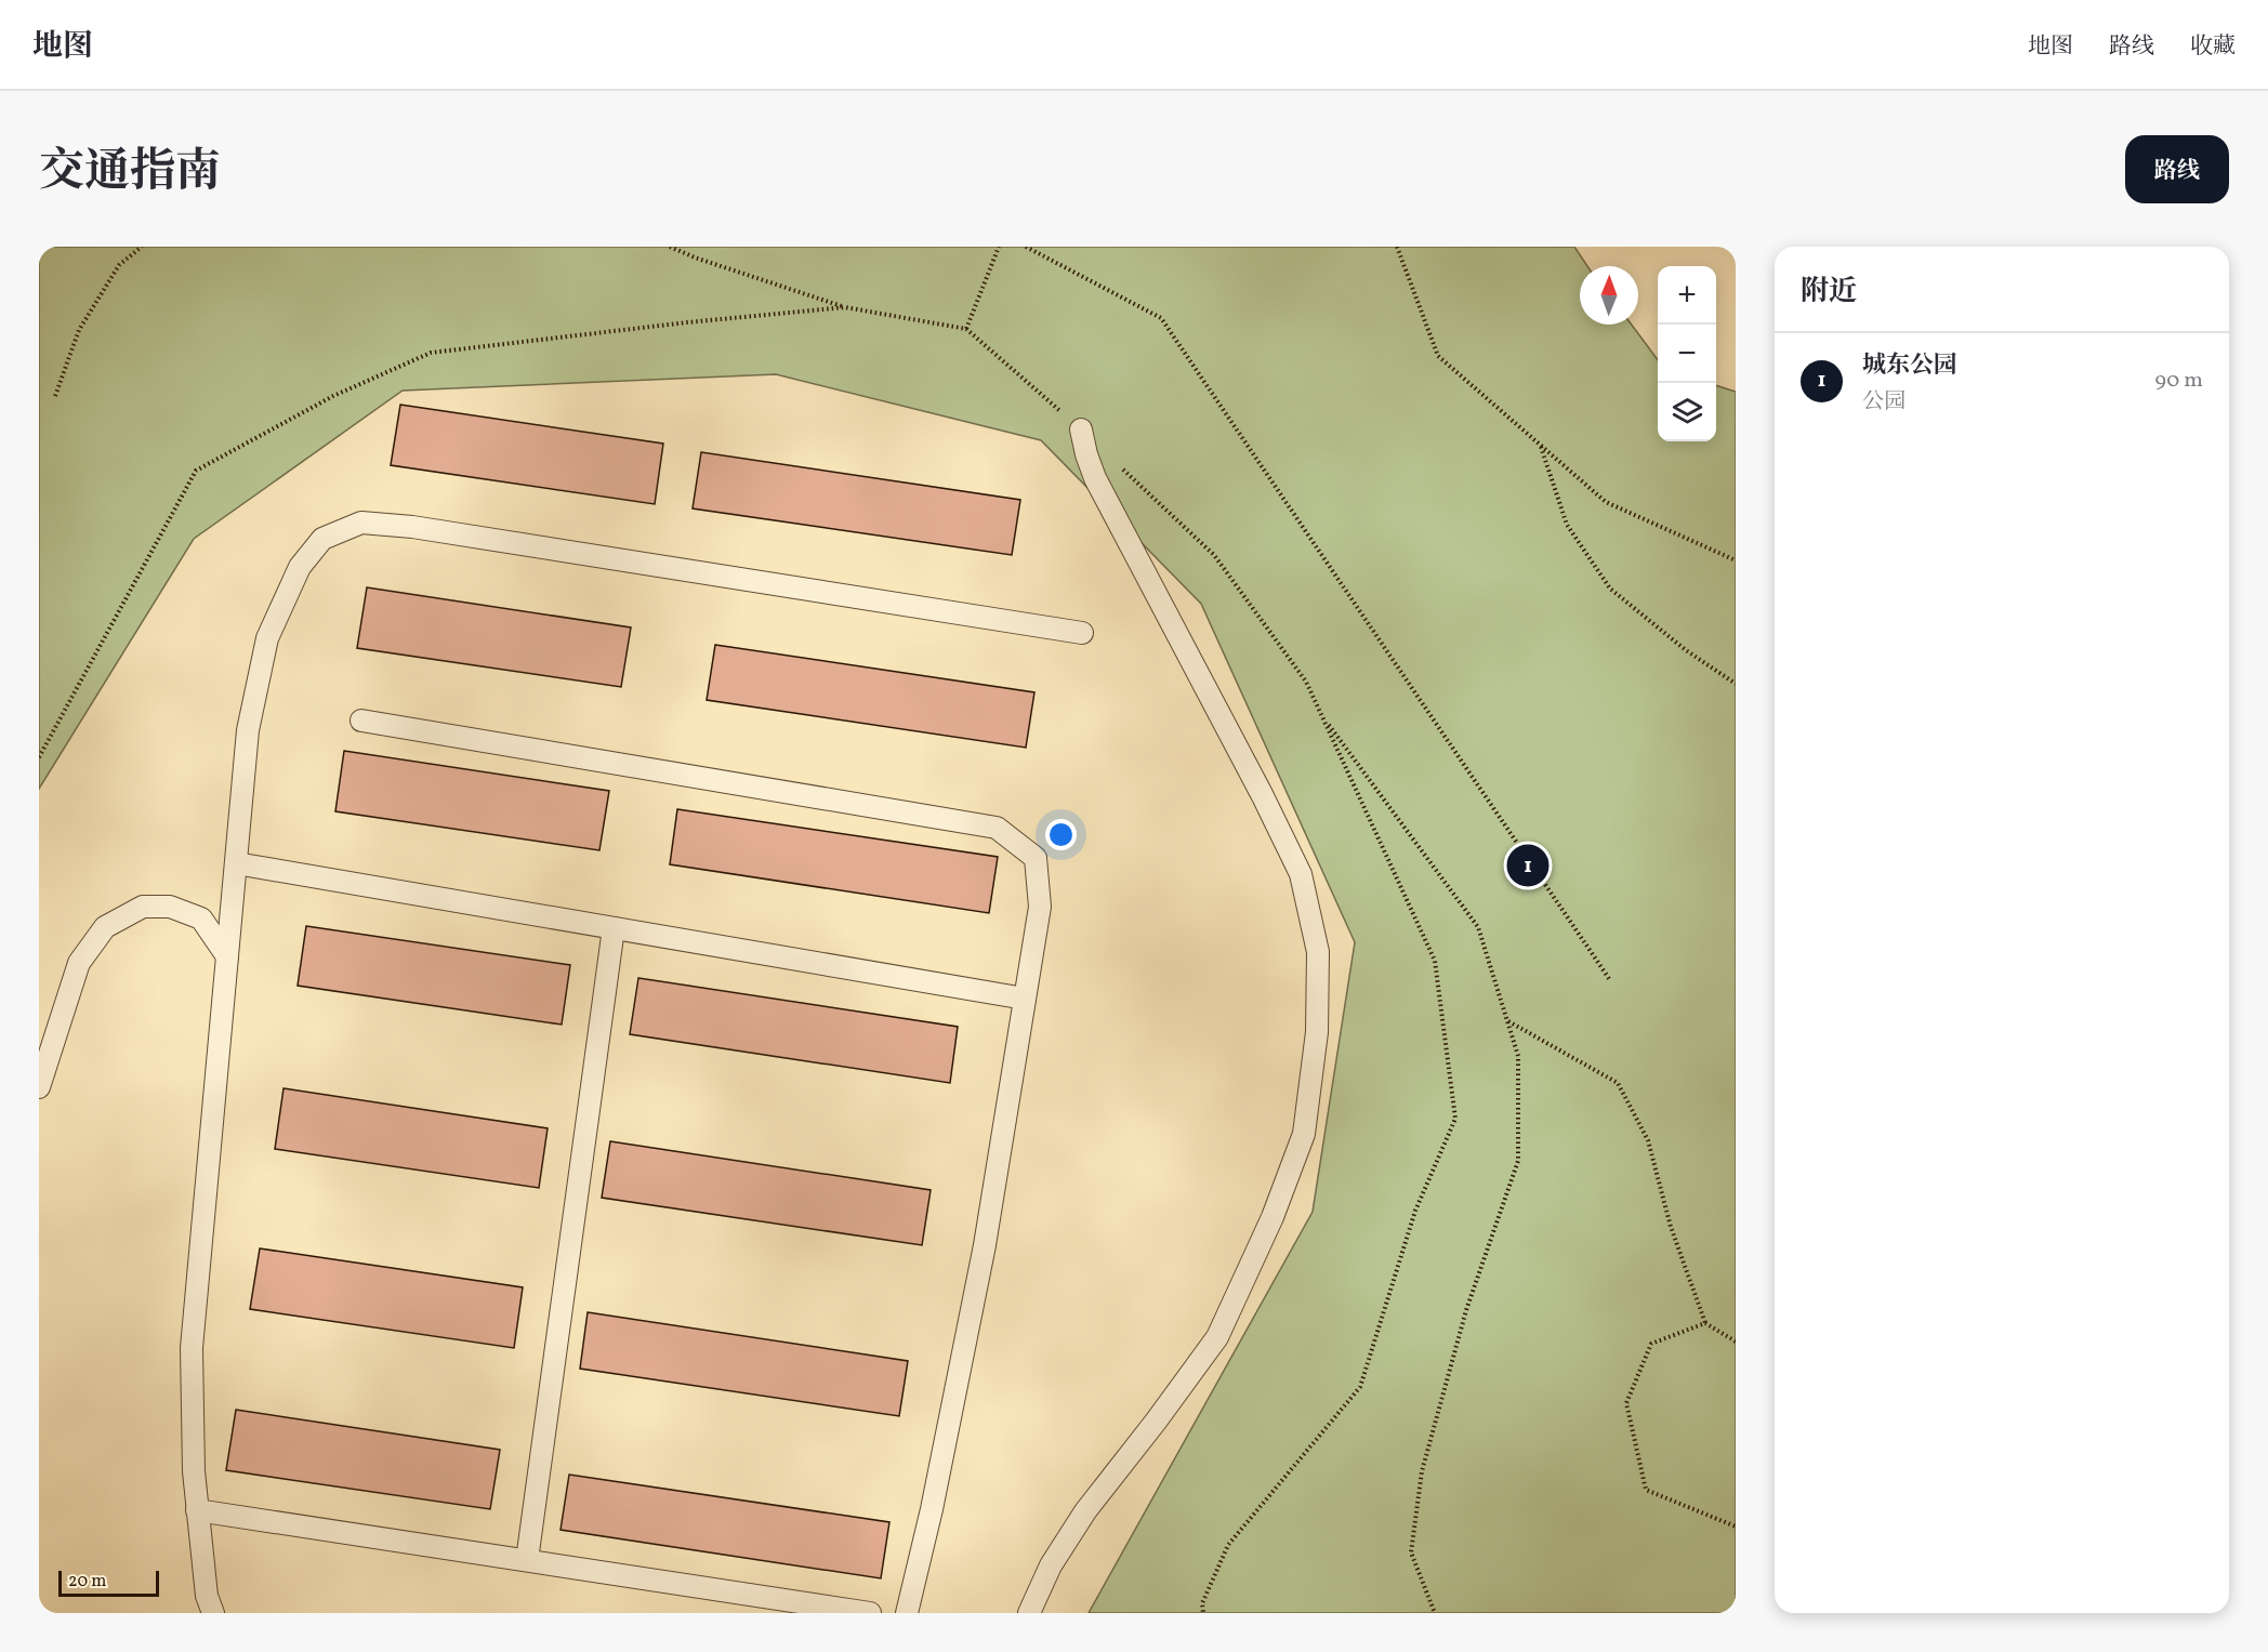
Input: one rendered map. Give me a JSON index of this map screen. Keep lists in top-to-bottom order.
{
  "scale_bar": "20 m",
  "north": "top",
  "page": {
    "header": "地图",
    "nav": ["地图", "路线", "收藏"],
    "title": "交通指南",
    "buttons": "路线",
    "heading": "附近",
    "map_buttons": ["+", "−"],
    "list": [
      {
        "mark": "1",
        "name": "城东公园",
        "note": "公园",
        "value": "90 m"
      }
    ],
    "pins": "1",
    "scale": "20 m"
  }
}
